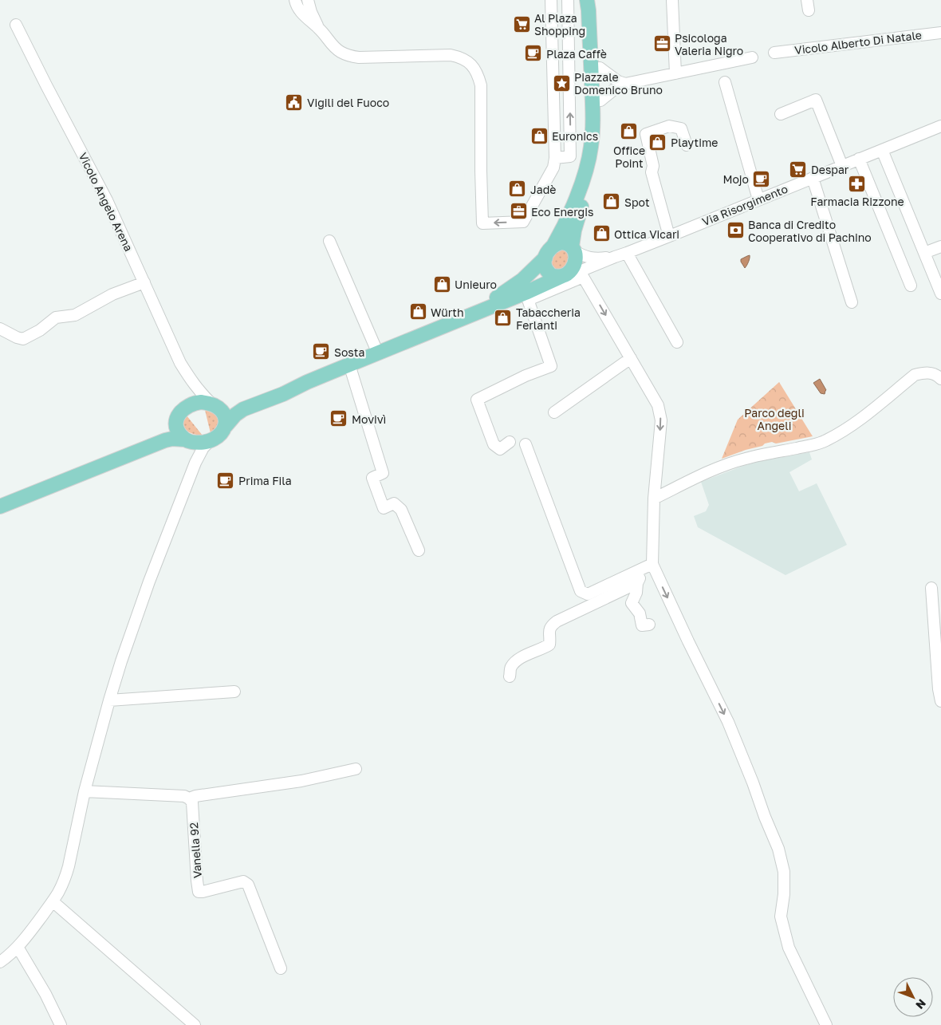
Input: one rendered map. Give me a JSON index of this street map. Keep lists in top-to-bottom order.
{
  "streets": {
    "street": [
      "Vicolo Alberto Di Natale",
      "Vicolo Angelo Arena",
      "Via Risorgimento",
      "Vanella 92"
    ]
  },
  "parks": ["Parco degli Angeli"],
  "places": {
    "supermarket": ["Al Plaza Shopping", "Despar"],
    "office": ["Psicologa Valeria Nigro", "Eco Energis"],
    "cafe": [
      "Plaza Caffè",
      "Mojo",
      "Sosta",
      "Movivì",
      "Prima Fila"
    ],
    "place": ["Piazzale Domenico Bruno"],
    "public building": ["Vigili del Fuoco"],
    "shop": [
      "Office Point",
      "Euronics",
      "Playtime",
      "Jadè",
      "Spot",
      "Ottica Vicari",
      "Unieuro",
      "Würth",
      "Tabaccheria Ferlanti"
    ],
    "pharmacy": ["Farmacia Rizzone"],
    "bank": ["Banca di Credito Cooperativo di Pachino"]
  },
  "north": "bottom right"
}
